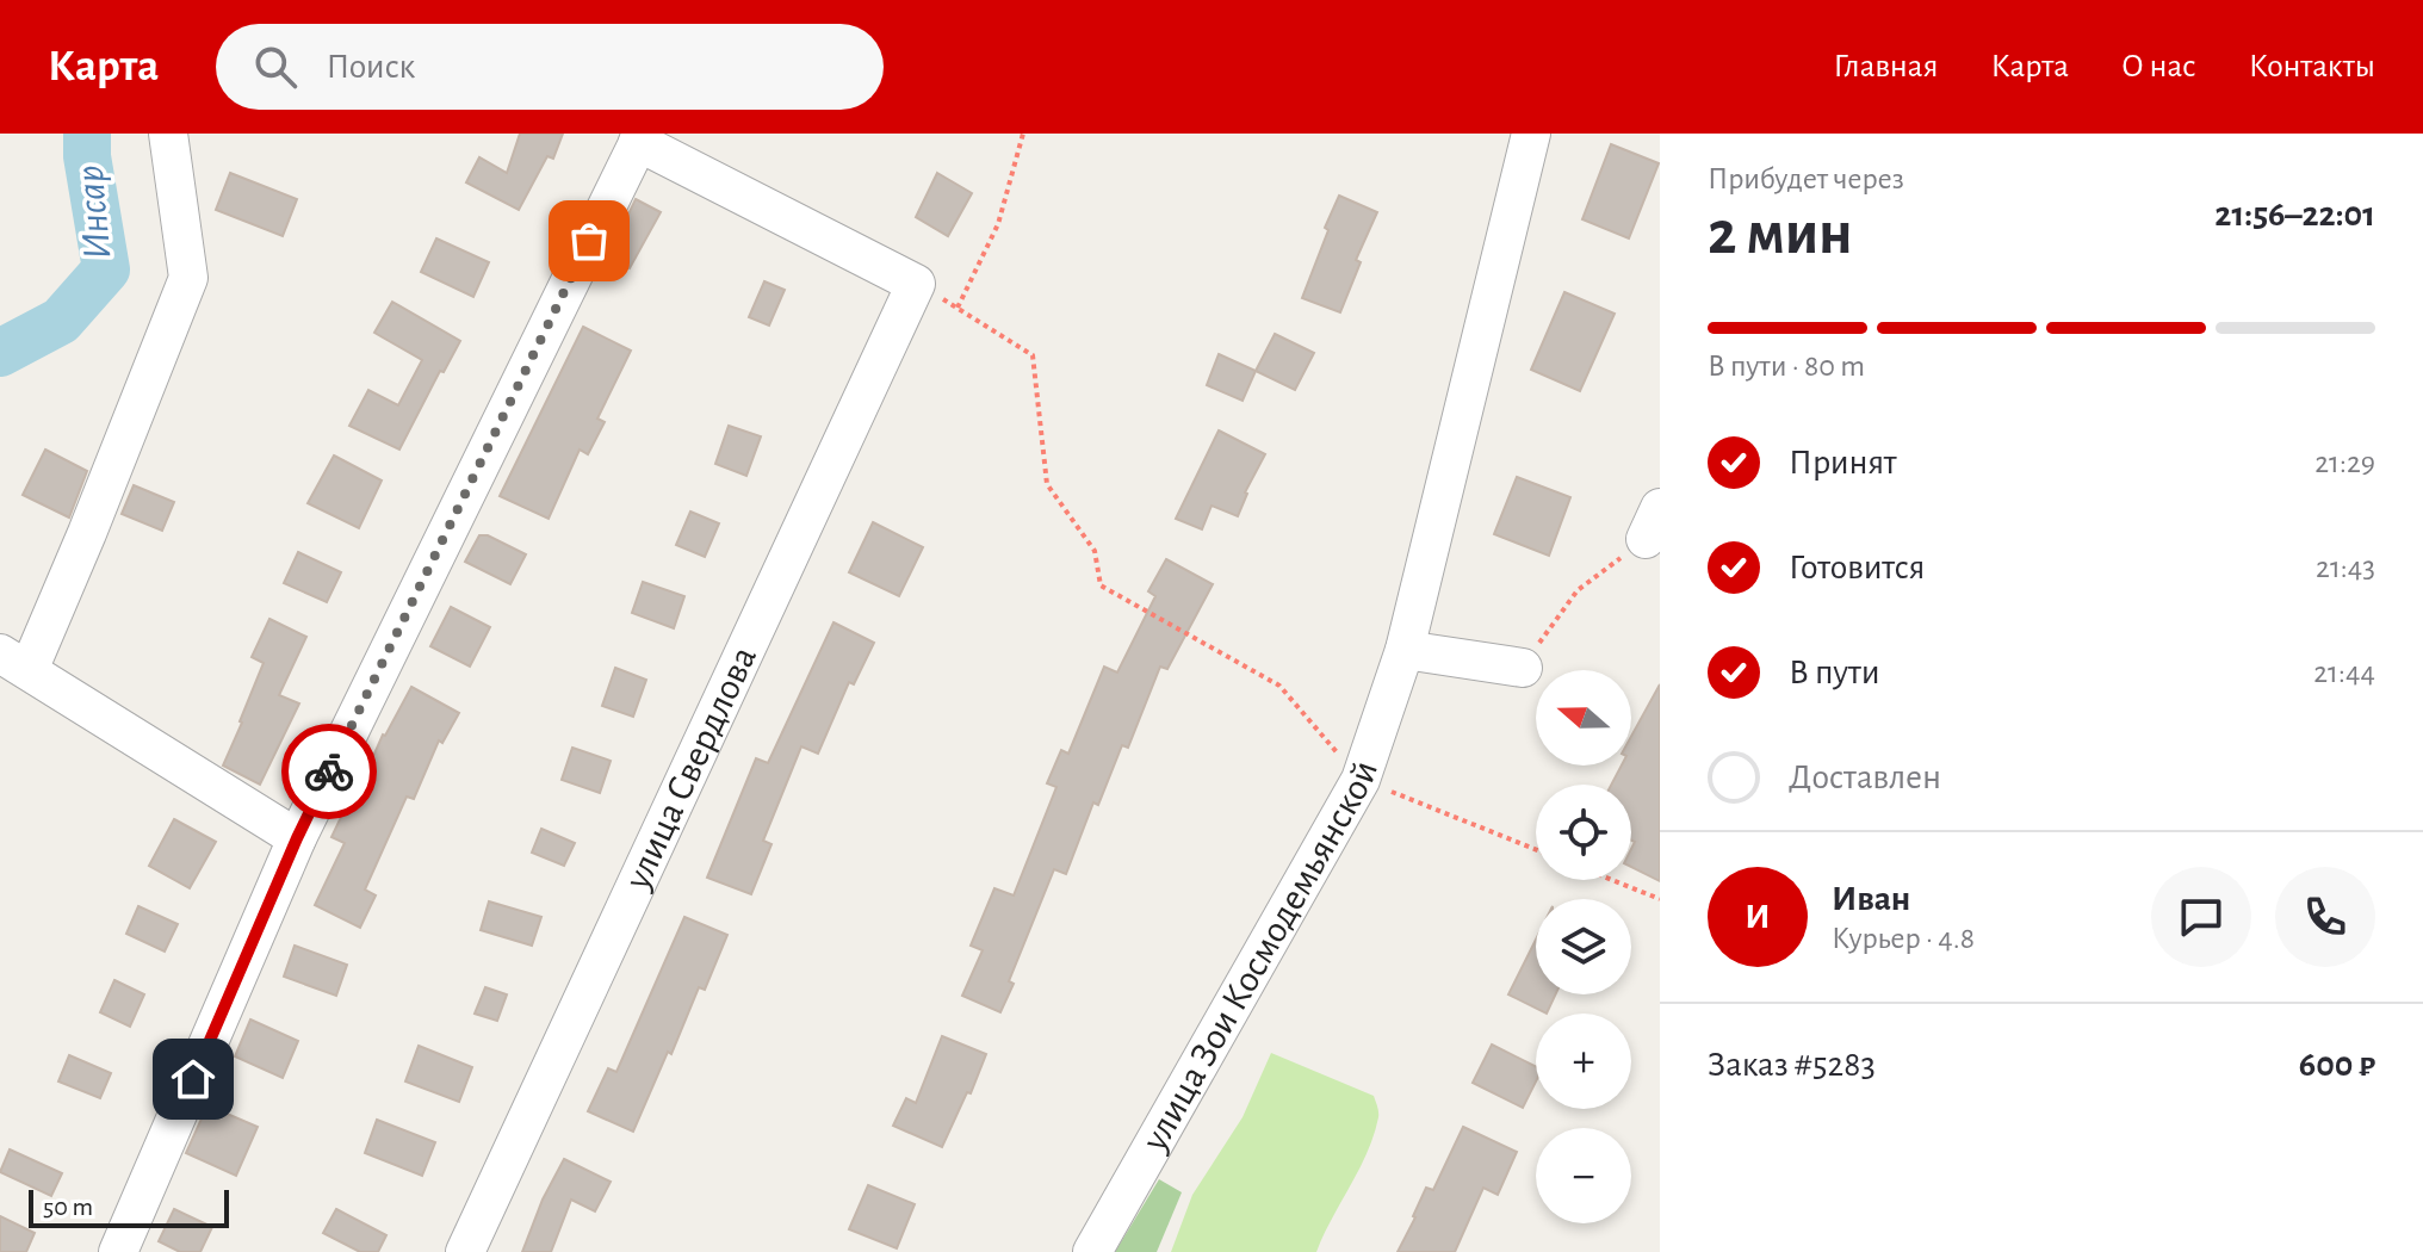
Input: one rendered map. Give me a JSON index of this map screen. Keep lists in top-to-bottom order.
{
  "streets": {
    "street": ["улица Свердлова", "улица Зои Космодемьянской"]
  },
  "water": ["Инсар"],
  "scale_bar": "50 m",
  "north": "left",
  "page": {
    "header": "Карта",
    "search": "Поиск",
    "nav": [
      "Главная",
      "Карта",
      "О нас",
      "Контакты"
    ],
    "heading": ["2 мин", "Прибудет через", "21:56–22:01"],
    "panel": [
      "Иван",
      "Курьер · 4.8",
      "Заказ #5283",
      "600 ₽"
    ],
    "bar": "В пути · 80 m",
    "list": [
      ["Принят", "21:29"],
      ["Готовится", "21:43"],
      ["В пути", "21:44"],
      "Доставлен"
    ],
    "map_buttons": ["+", "−"],
    "round": "И",
    "scale": "50 m"
  }
}
